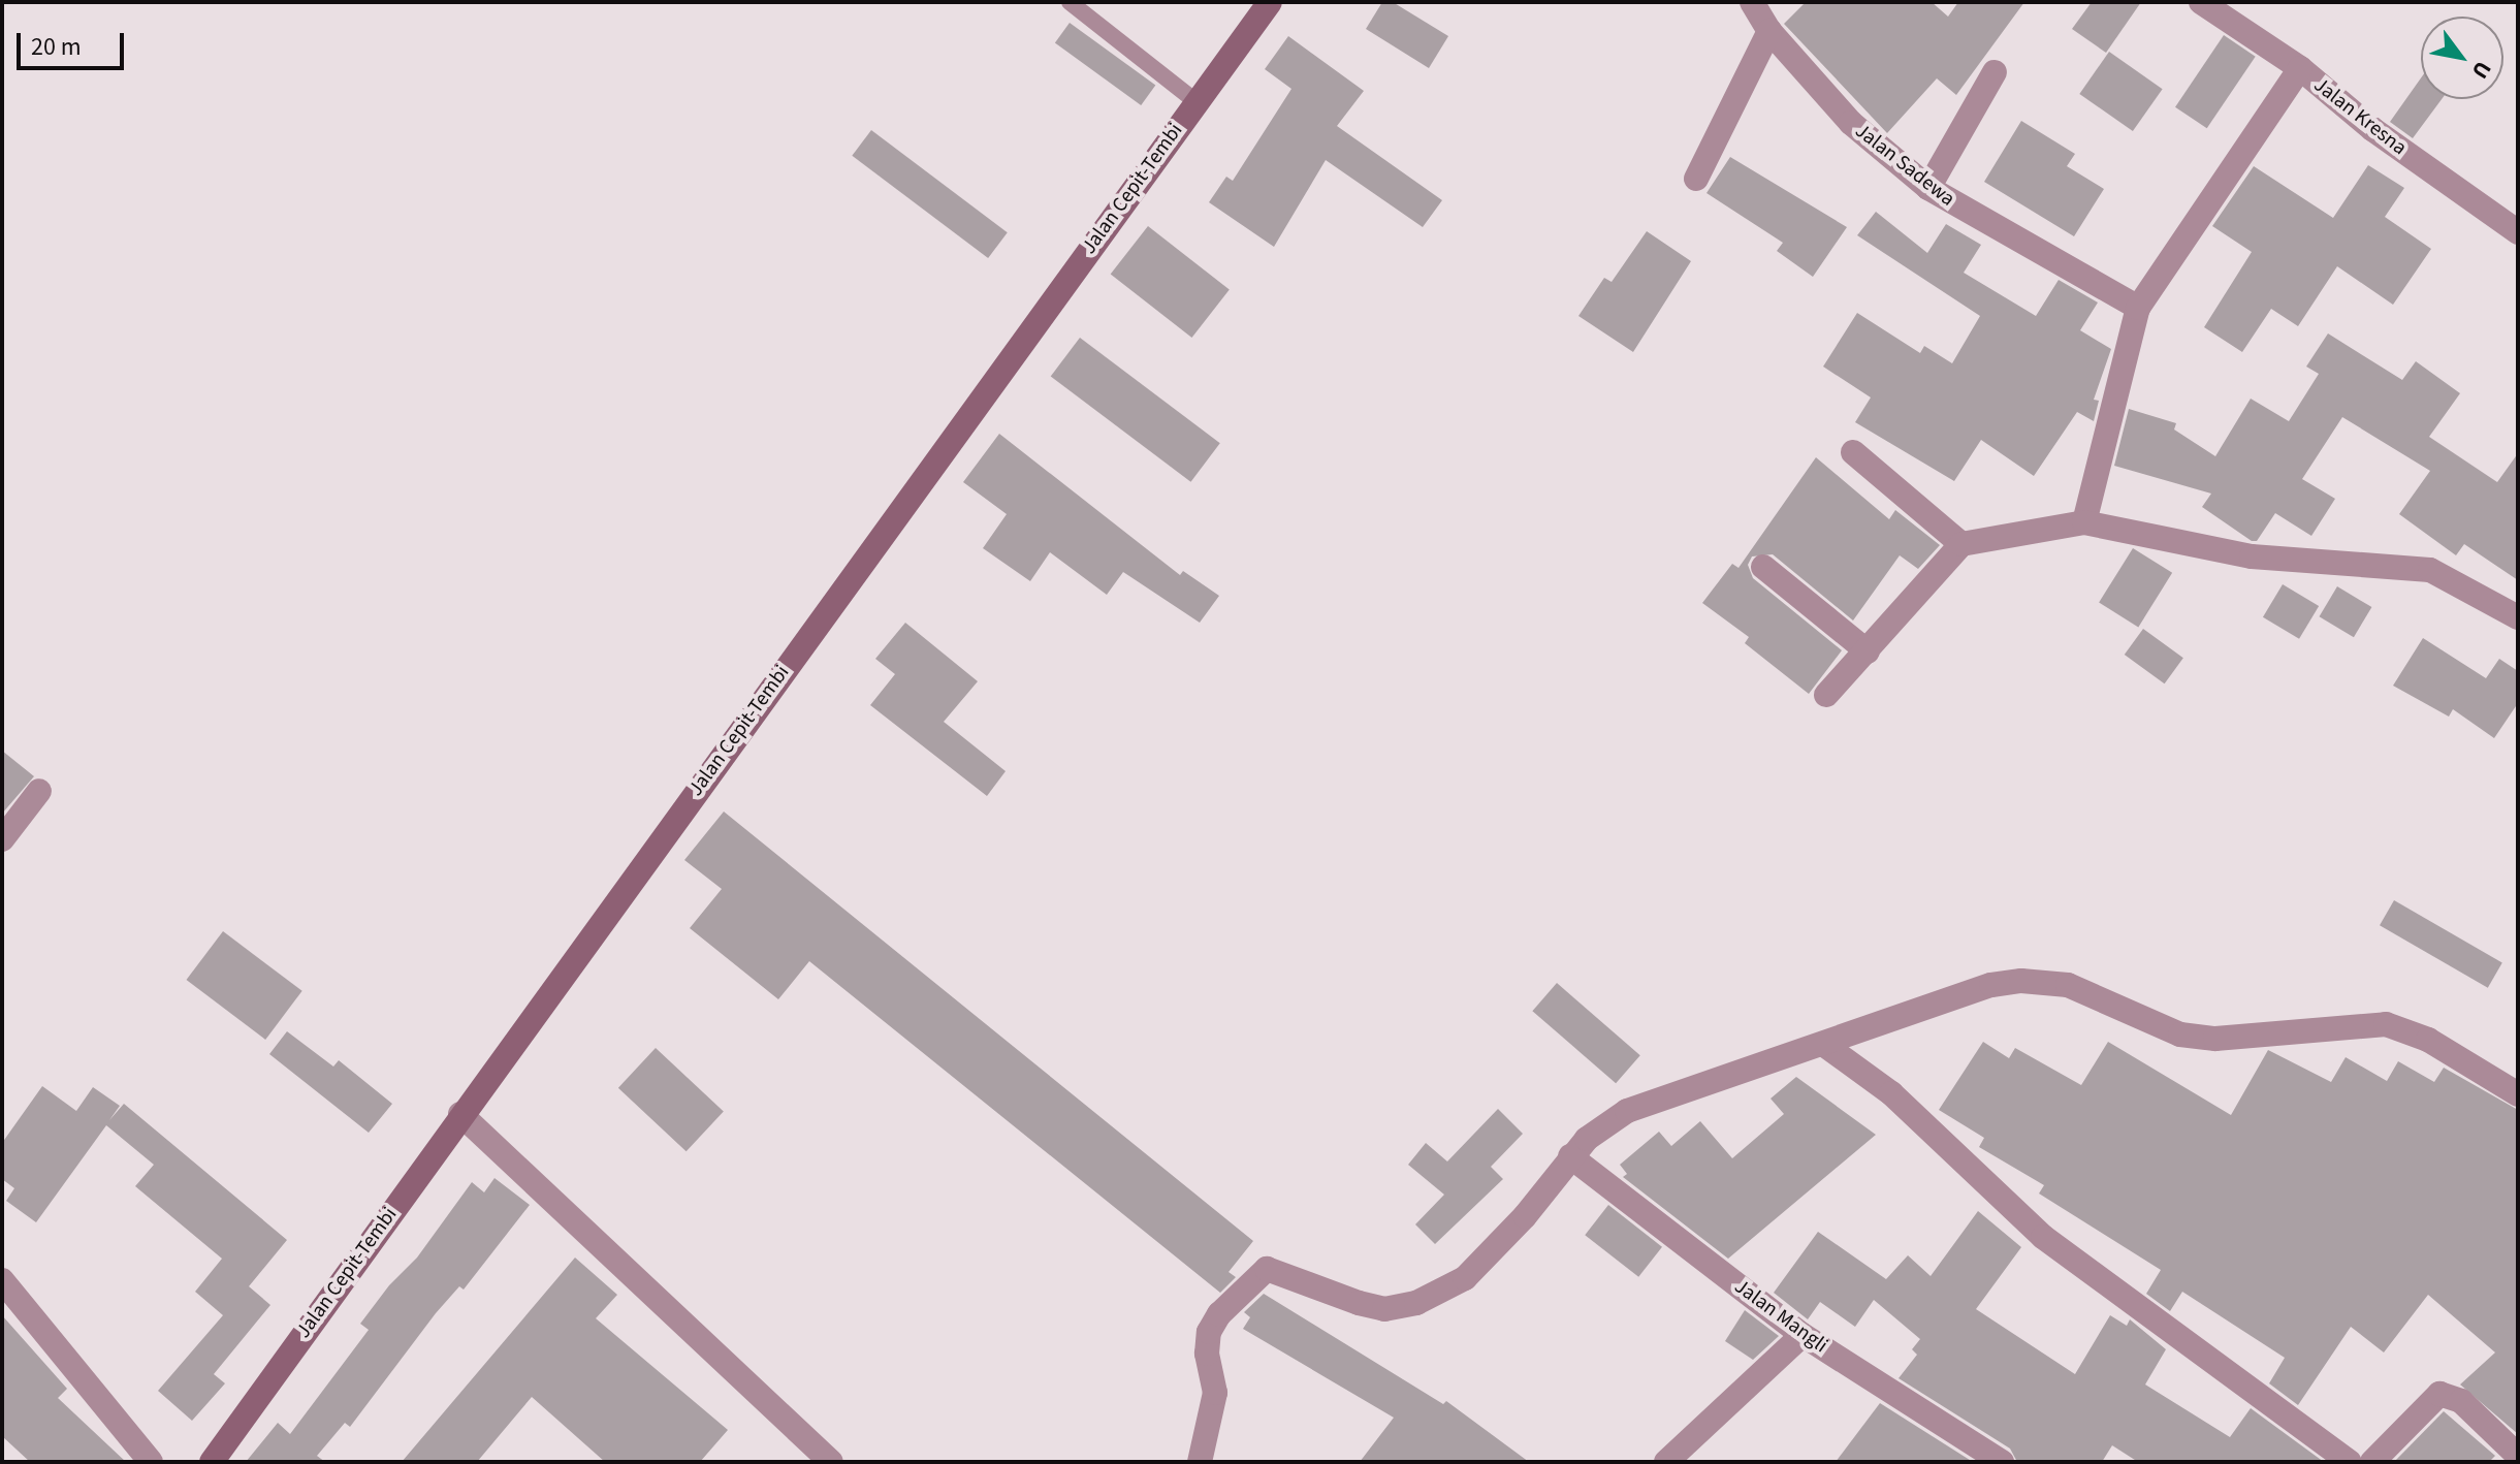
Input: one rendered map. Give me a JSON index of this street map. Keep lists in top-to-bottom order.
{
  "streets": {
    "main road": ["Jalan Cepit-Tembi"],
    "street": ["Jalan Kresna", "Jalan Sadewa", "Jalan Mangli"]
  },
  "scale_bar": "20 m",
  "north": "bottom right"
}
